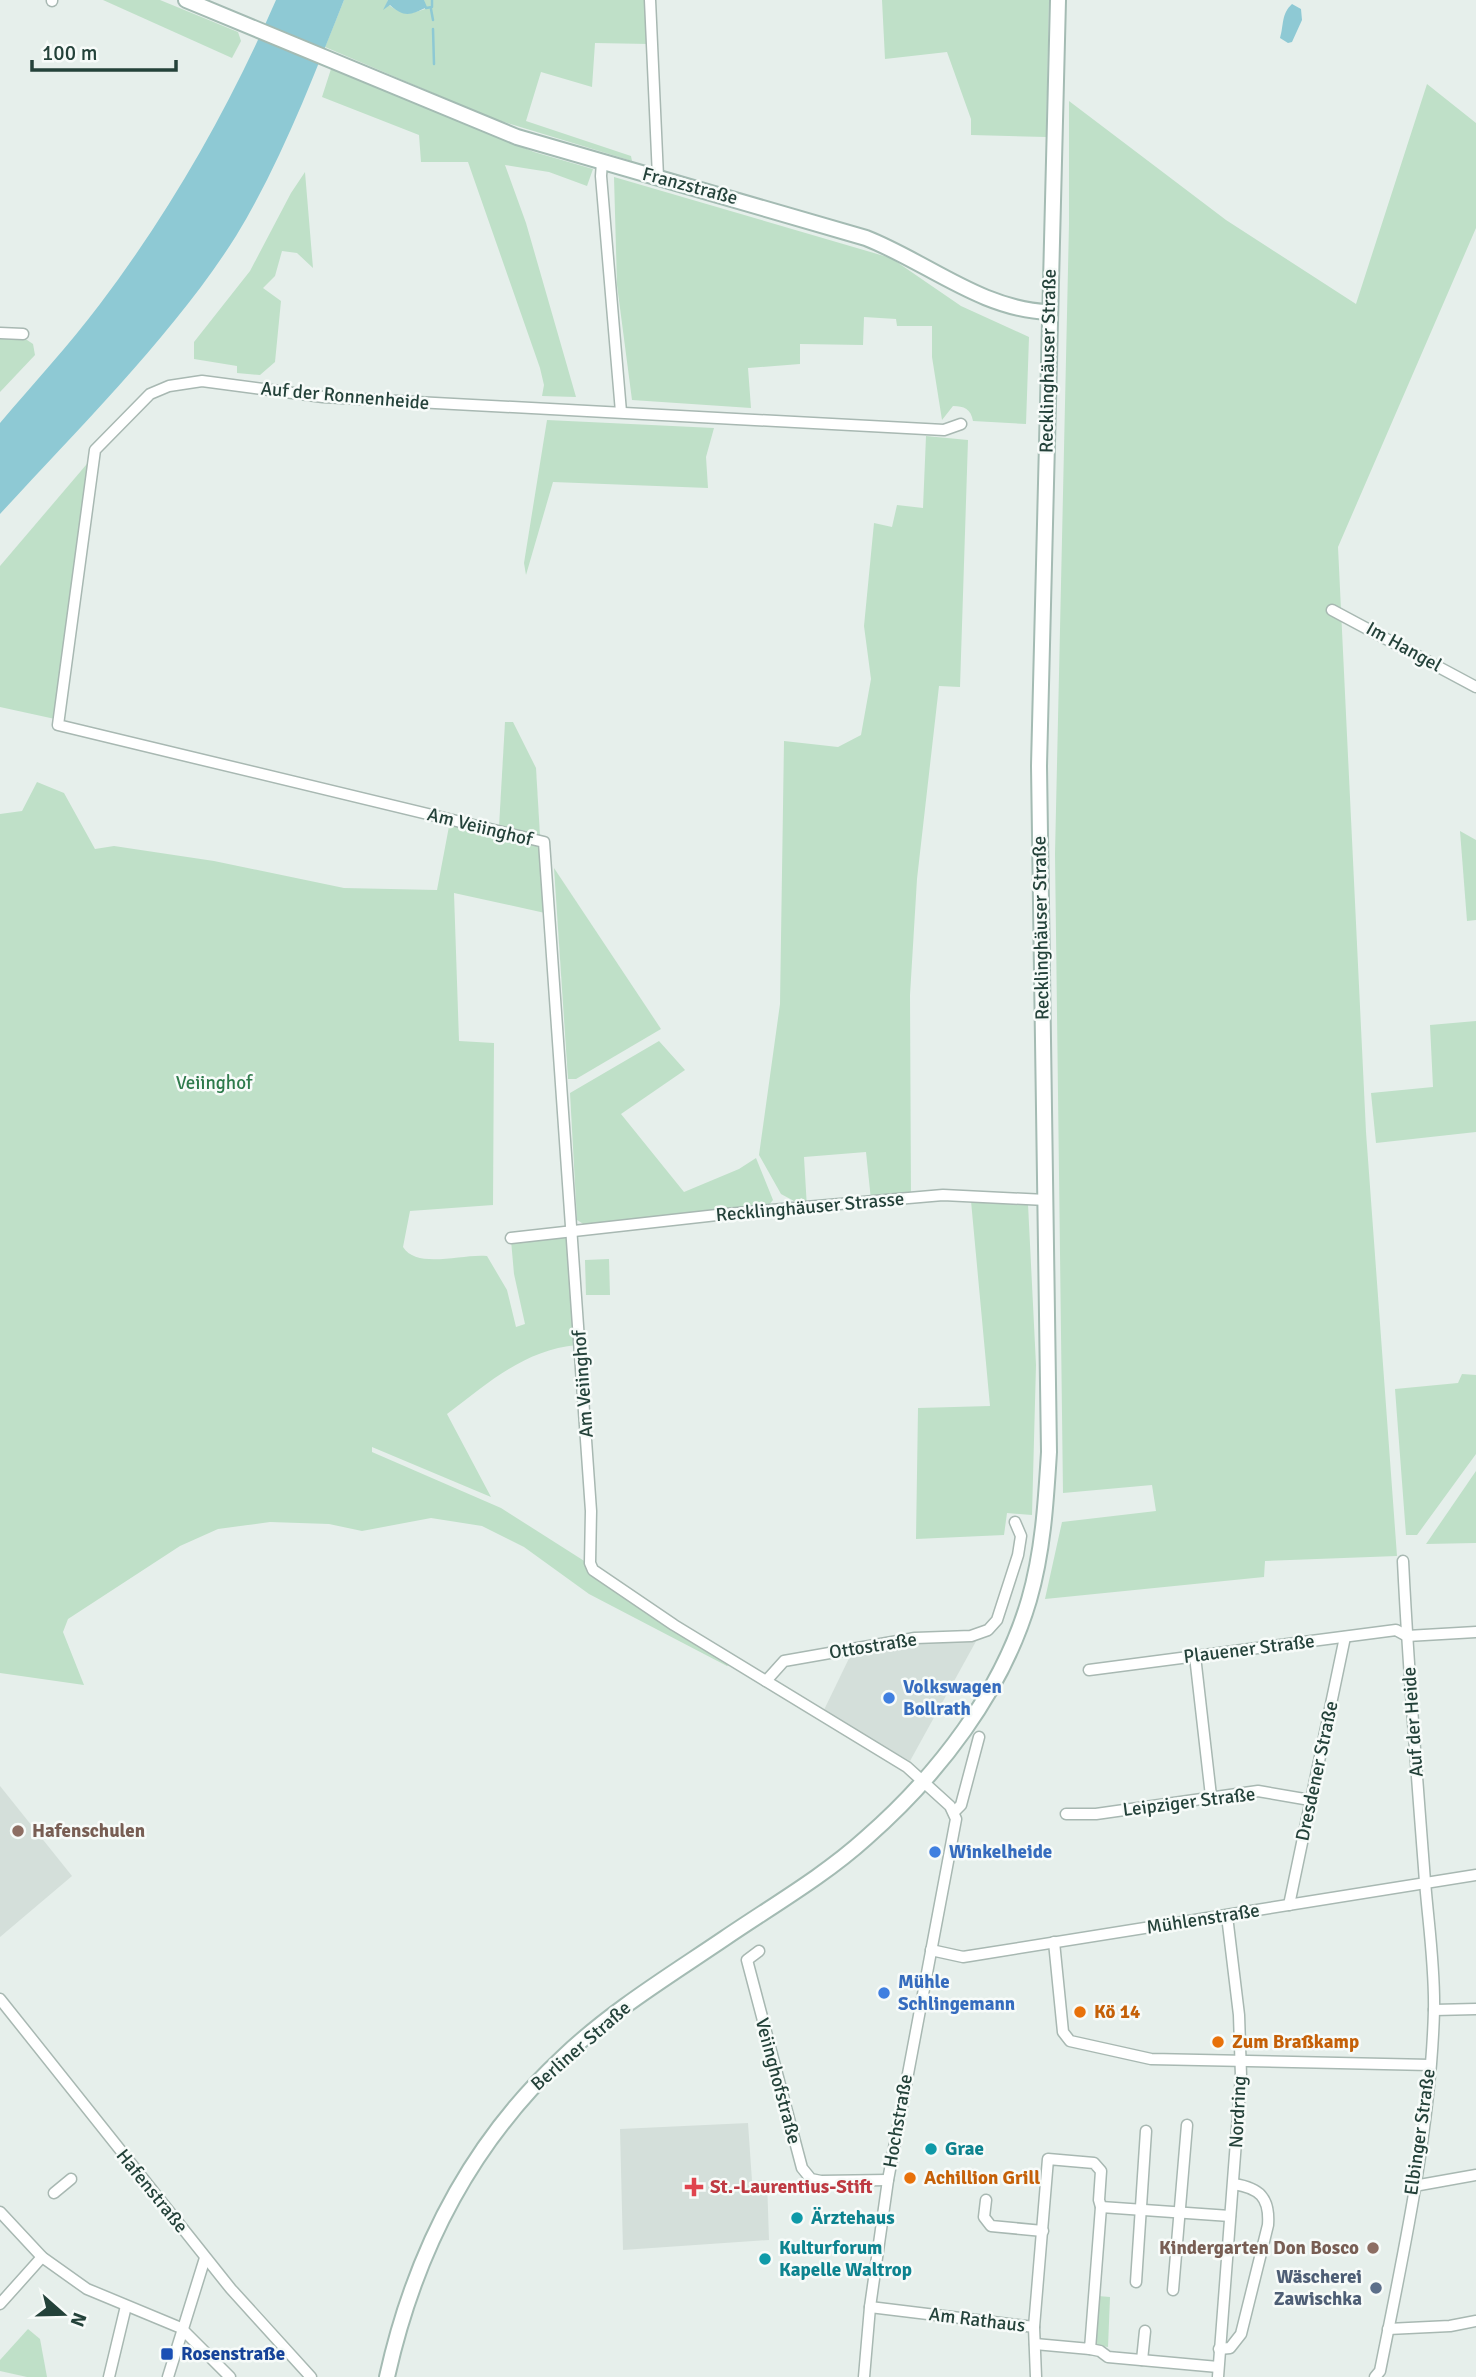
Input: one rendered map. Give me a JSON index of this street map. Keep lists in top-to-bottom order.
{
  "streets": {
    "main road": ["Franzstraße", "Recklinghäuser Straße", "Berliner Straße"],
    "street": [
      "Auf der Ronnenheide",
      "Im Hangel",
      "Am Veiinghof",
      "Recklinghäuser Strasse",
      "Ottostraße",
      "Plauener Straße",
      "Auf der Heide",
      "Dresdener Straße",
      "Leipziger Straße",
      "Mühlenstraße",
      "Veiinghofstraße",
      "Nordring",
      "Hochstraße",
      "Elbinger Straße",
      "Hafenstraße",
      "Am Rathaus"
    ]
  },
  "crossings": [
    ["Franzstraße", "Recklinghäuser Straße"],
    ["Recklinghäuser Straße", "Recklinghäuser Strasse"],
    ["Recklinghäuser Straße", "Berliner Straße"],
    ["Auf der Ronnenheide", "Am Veiinghof"],
    ["Am Veiinghof", "Recklinghäuser Strasse"],
    ["Am Veiinghof", "Ottostraße"],
    ["Plauener Straße", "Auf der Heide"],
    ["Plauener Straße", "Dresdener Straße"],
    ["Auf der Heide", "Mühlenstraße"],
    ["Auf der Heide", "Elbinger Straße"],
    ["Dresdener Straße", "Leipziger Straße"],
    ["Dresdener Straße", "Mühlenstraße"],
    ["Mühlenstraße", "Nordring"],
    ["Mühlenstraße", "Hochstraße"],
    ["Mühlenstraße", "Elbinger Straße"],
    ["Veiinghofstraße", "Hochstraße"],
    ["Nordring", "Am Rathaus"],
    ["Hochstraße", "Am Rathaus"]
  ],
  "parks": ["Veiinghof"],
  "places": {
    "other": [
      "Volkswagen Bollrath",
      "Hafenschulen",
      "Winkelheide",
      "Mühle Schlingemann",
      "Kö 14",
      "Zum Braßkamp",
      "Grae",
      "Achillion Grill",
      "Ärztehaus",
      "Kindergarten Don Bosco",
      "Kulturforum Kapelle Waltrop",
      "Wäscherei Zawischka"
    ],
    "health": ["St.-Laurentius-Stift"],
    "transit": ["Rosenstraße"]
  },
  "scale_bar": "100 m",
  "north": "right"
}
